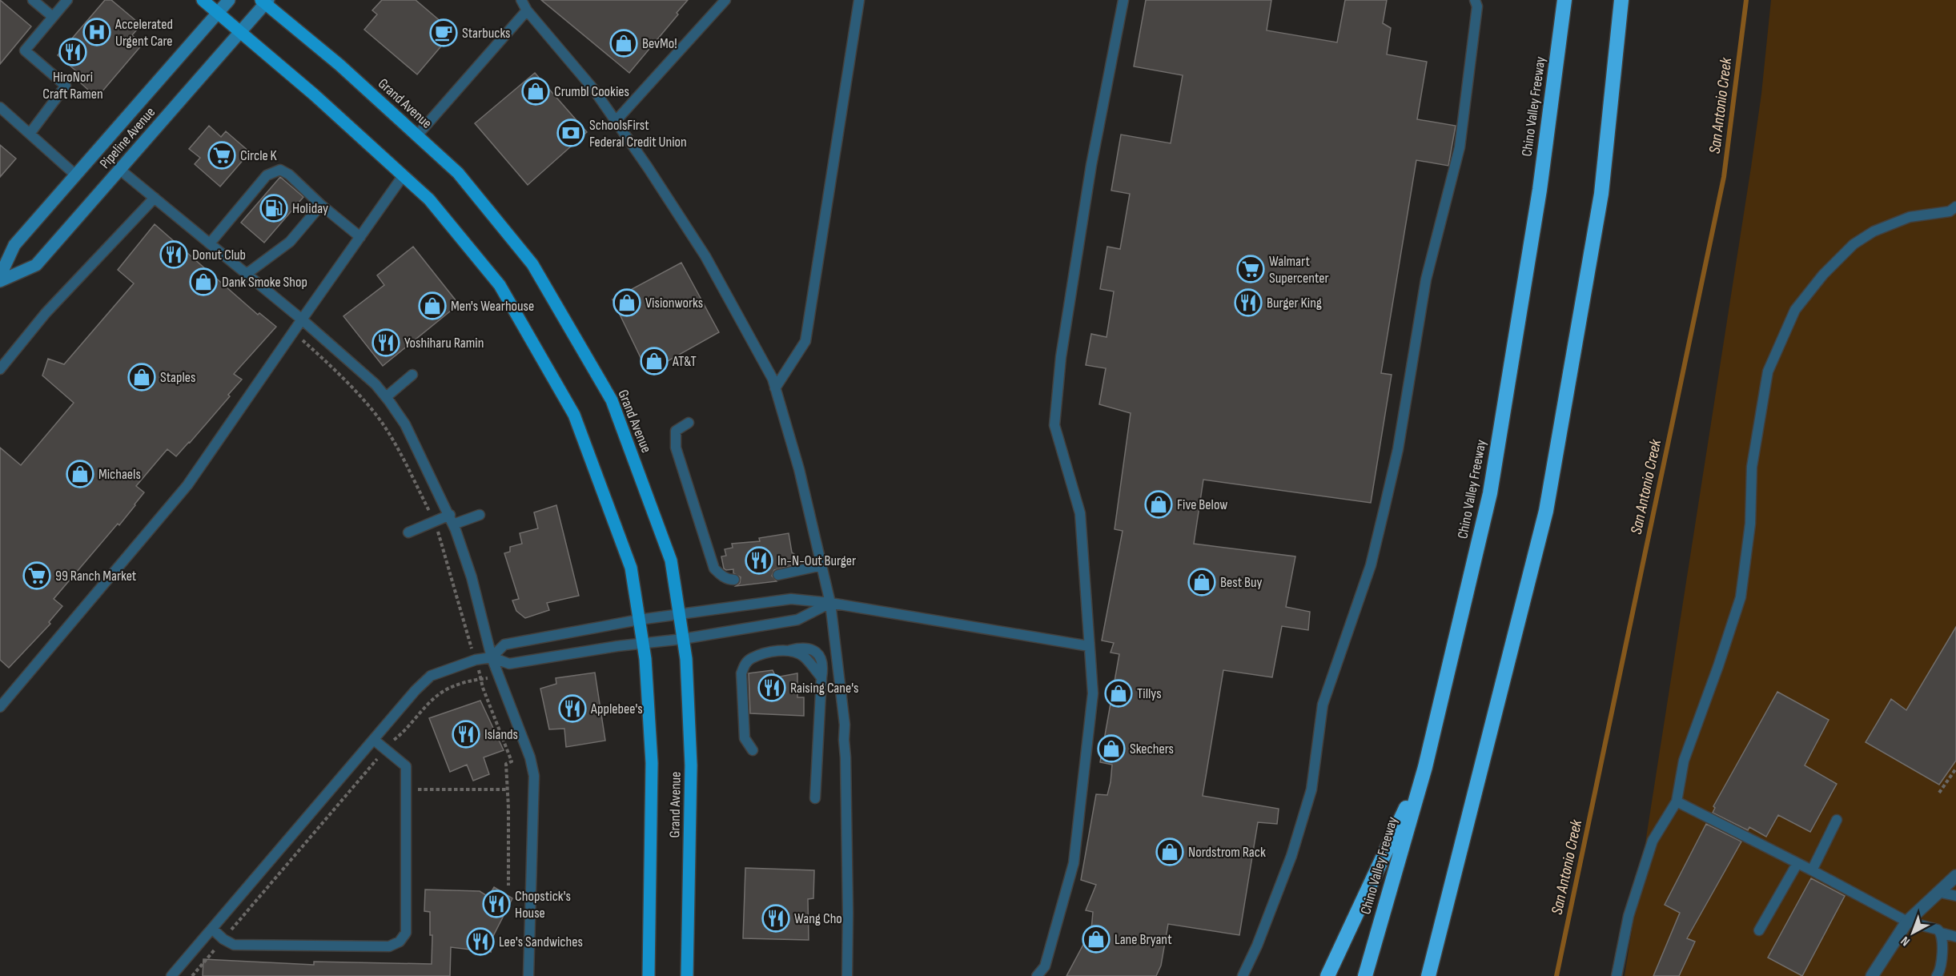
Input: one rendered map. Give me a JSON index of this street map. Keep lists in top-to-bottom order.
{
  "streets": {
    "highway": ["Chino Valley Freeway"],
    "main road": ["Grand Avenue", "Pipeline Avenue"]
  },
  "crossings": [
    ["Grand Avenue", "Pipeline Avenue"]
  ],
  "water": ["San Antonio Creek"],
  "places": {
    "hospital": ["Accelerated Urgent Care"],
    "cafe": ["Starbucks"],
    "shop": [
      "BevMo!",
      "Crumbl Cookies",
      "Dank Smoke Shop",
      "Visionworks",
      "Men's Wearhouse",
      "AT&T",
      "Staples",
      "Michaels",
      "Five Below",
      "Best Buy",
      "Tillys",
      "Skechers",
      "Nordstrom Rack",
      "Lane Bryant"
    ],
    "restaurant": [
      "HiroNori Craft Ramen",
      "Donut Club",
      "Burger King",
      "Yoshiharu Ramin",
      "In-N-Out Burger",
      "Raising Cane's",
      "Applebee's",
      "Islands",
      "Chopstick's House",
      "Wang Cho",
      "Lee's Sandwiches"
    ],
    "bank": ["SchoolsFirst Federal Credit Union"],
    "supermarket": ["Circle K", "Walmart Supercenter", "99 Ranch Market"],
    "fuel station": ["Holiday"]
  },
  "north": "bottom left"
}
